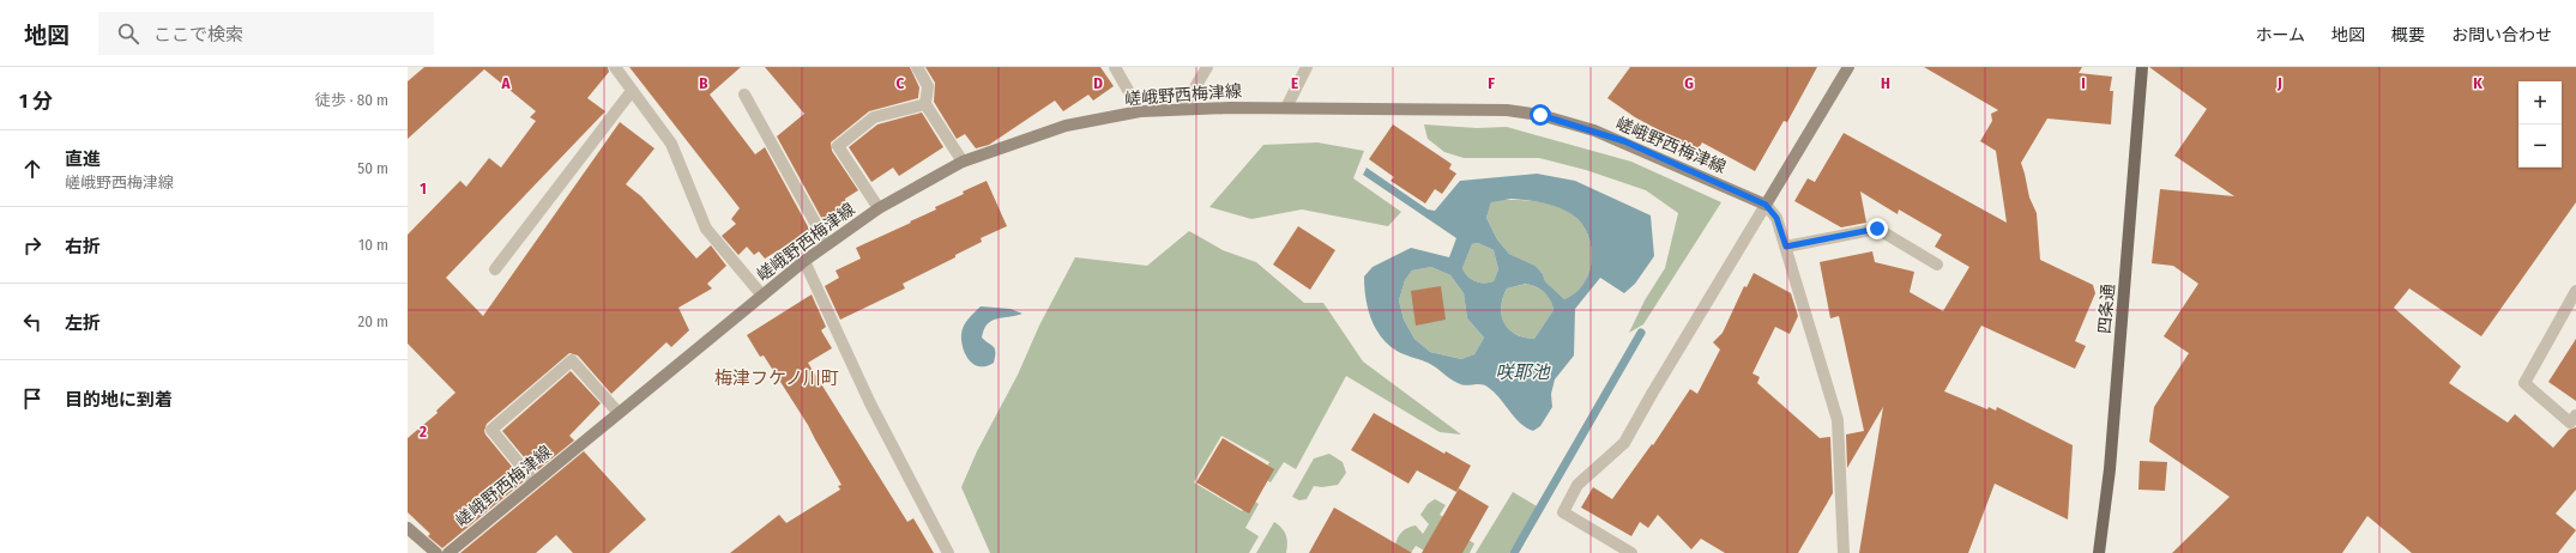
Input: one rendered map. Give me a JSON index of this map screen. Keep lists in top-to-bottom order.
{
  "streets": {
    "main road": ["嵯峨野西梅津線", "四条通"]
  },
  "districts": ["梅津フケノ川町"],
  "water": ["咲耶池"],
  "page": {
    "header": "地図",
    "search": "ここで検索",
    "nav": [
      "ホーム",
      "地図",
      "概要",
      "お問い合わせ"
    ],
    "heading": ["1 分", "徒歩 · 80 m"],
    "map_buttons": ["+", "−"],
    "list": [
      ["直進", "嵯峨野西梅津線", "50 m"],
      ["右折", "10 m"],
      ["左折", "20 m"],
      "目的地に到着"
    ]
  },
  "grid": {
    "columns": [
      "A",
      "B",
      "C",
      "D",
      "E",
      "F",
      "G",
      "H",
      "I",
      "J",
      "K"
    ],
    "rows": ["1", "2"]
  }
}
